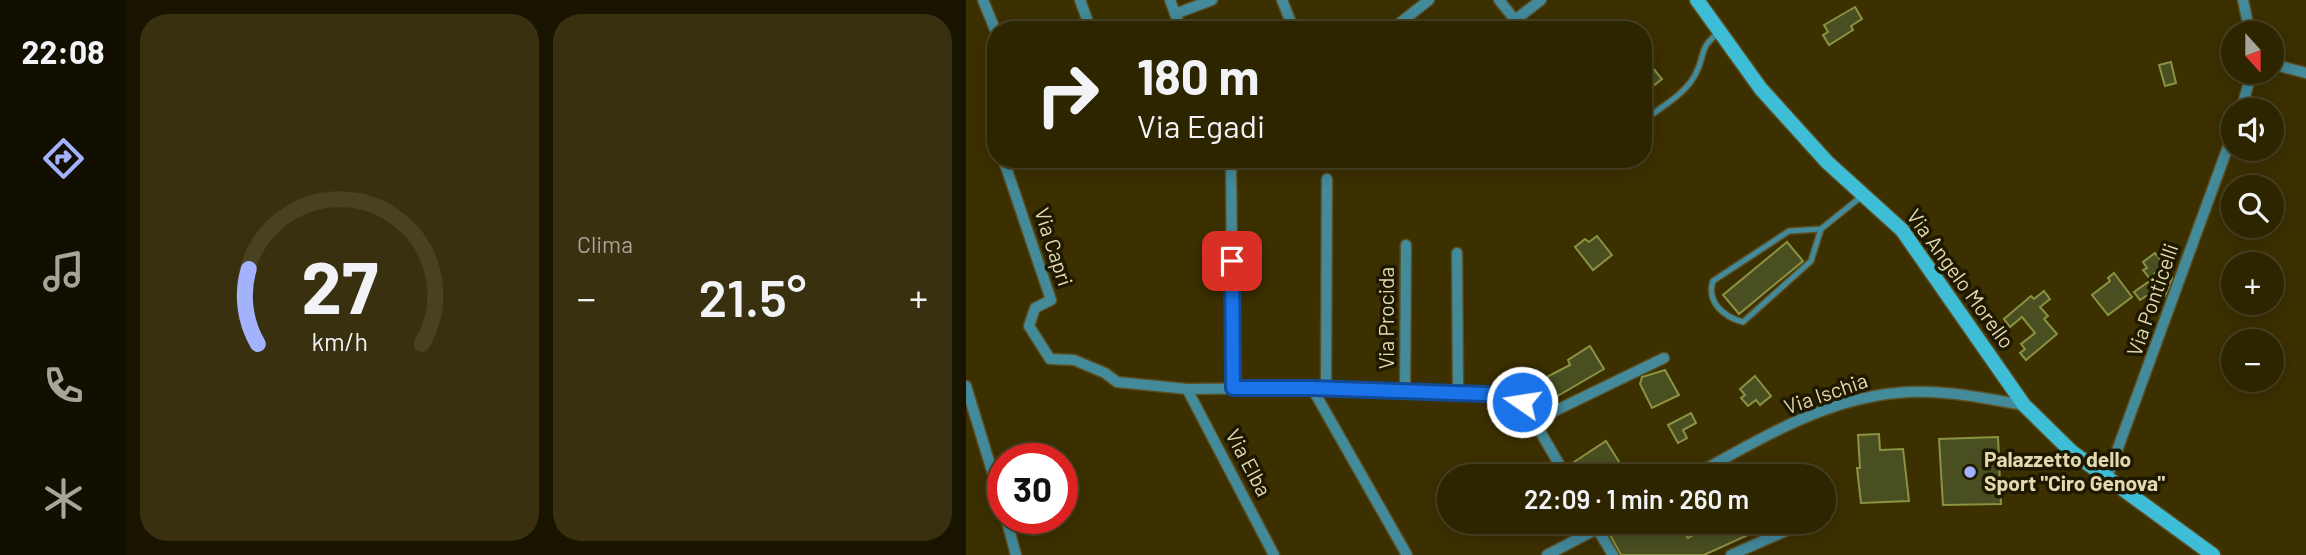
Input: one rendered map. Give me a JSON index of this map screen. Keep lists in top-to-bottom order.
{
  "streets": {
    "street": [
      "Via Capri",
      "Via Angelo Morello",
      "Via Ponticelli",
      "Via Procida",
      "Via Ischia",
      "Via Elba"
    ]
  },
  "crossings": [
    ["Via Capri", "Via Elba"],
    ["Via Angelo Morello", "Via Ponticelli"],
    ["Via Angelo Morello", "Via Ischia"]
  ],
  "places": ["Palazzetto dello Sport \"Ciro Genova\""],
  "north": "bottom",
  "page": {
    "tabs": "22:08",
    "tile": "Clima",
    "map_buttons": ["+", "−"],
    "turn": ["180 m", "Via Egadi"],
    "heat": ["−", "21.5°", "+"],
    "limit": "30",
    "trip": "22:09 · 1 min · 260 m",
    "gauge": ["27", "km/h"]
  }
}
